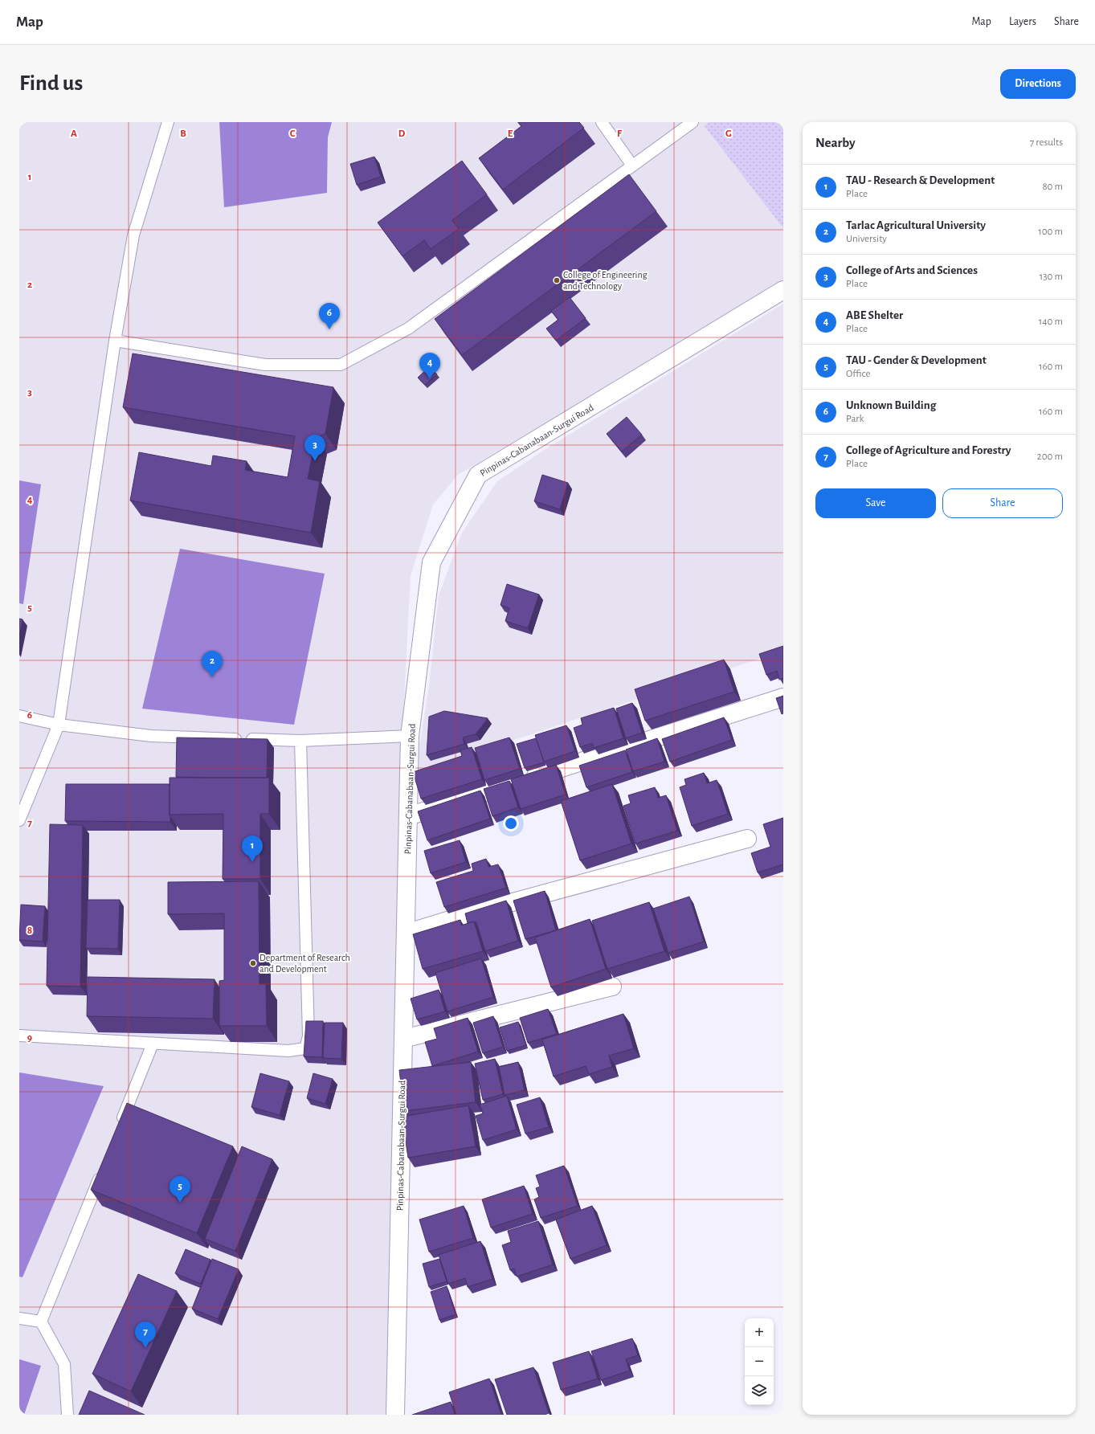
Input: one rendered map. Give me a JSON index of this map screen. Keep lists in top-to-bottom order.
{
  "streets": {
    "street": ["Pinpinas-Cabanabaan-Surgui Road"]
  },
  "places": ["College of Engineering and Technology", "Department of Research and Development"],
  "page": {
    "header": "Map",
    "nav": ["Map", "Layers", "Share"],
    "buttons": [
      "Directions",
      ["Save", "Share"]
    ],
    "title": "Find us",
    "heading": ["Nearby", "7 results"],
    "list": [
      {
        "mark": "1",
        "name": "TAU - Research & Development",
        "note": "Place",
        "value": "80 m"
      },
      {
        "mark": "2",
        "name": "Tarlac Agricultural University",
        "note": "University",
        "value": "100 m"
      },
      {
        "mark": "3",
        "name": "College of Arts and Sciences",
        "note": "Place",
        "value": "130 m"
      },
      {
        "mark": "4",
        "name": "ABE Shelter",
        "note": "Place",
        "value": "140 m"
      },
      {
        "mark": "5",
        "name": "TAU - Gender & Development",
        "note": "Office",
        "value": "160 m"
      },
      {
        "mark": "6",
        "name": "Unknown Building",
        "note": "Park",
        "value": "160 m"
      },
      {
        "mark": "7",
        "name": "College of Agriculture and Forestry",
        "note": "Place",
        "value": "200 m"
      }
    ],
    "pins": [
      "6",
      "4",
      "3",
      "2",
      "1",
      "5",
      "7"
    ],
    "map_buttons": ["+", "−"]
  },
  "grid": {
    "columns": [
      "A",
      "B",
      "C",
      "D",
      "E",
      "F",
      "G"
    ],
    "rows": [
      "1",
      "2",
      "3",
      "4",
      "5",
      "6",
      "7",
      "8",
      "9"
    ]
  }
}
